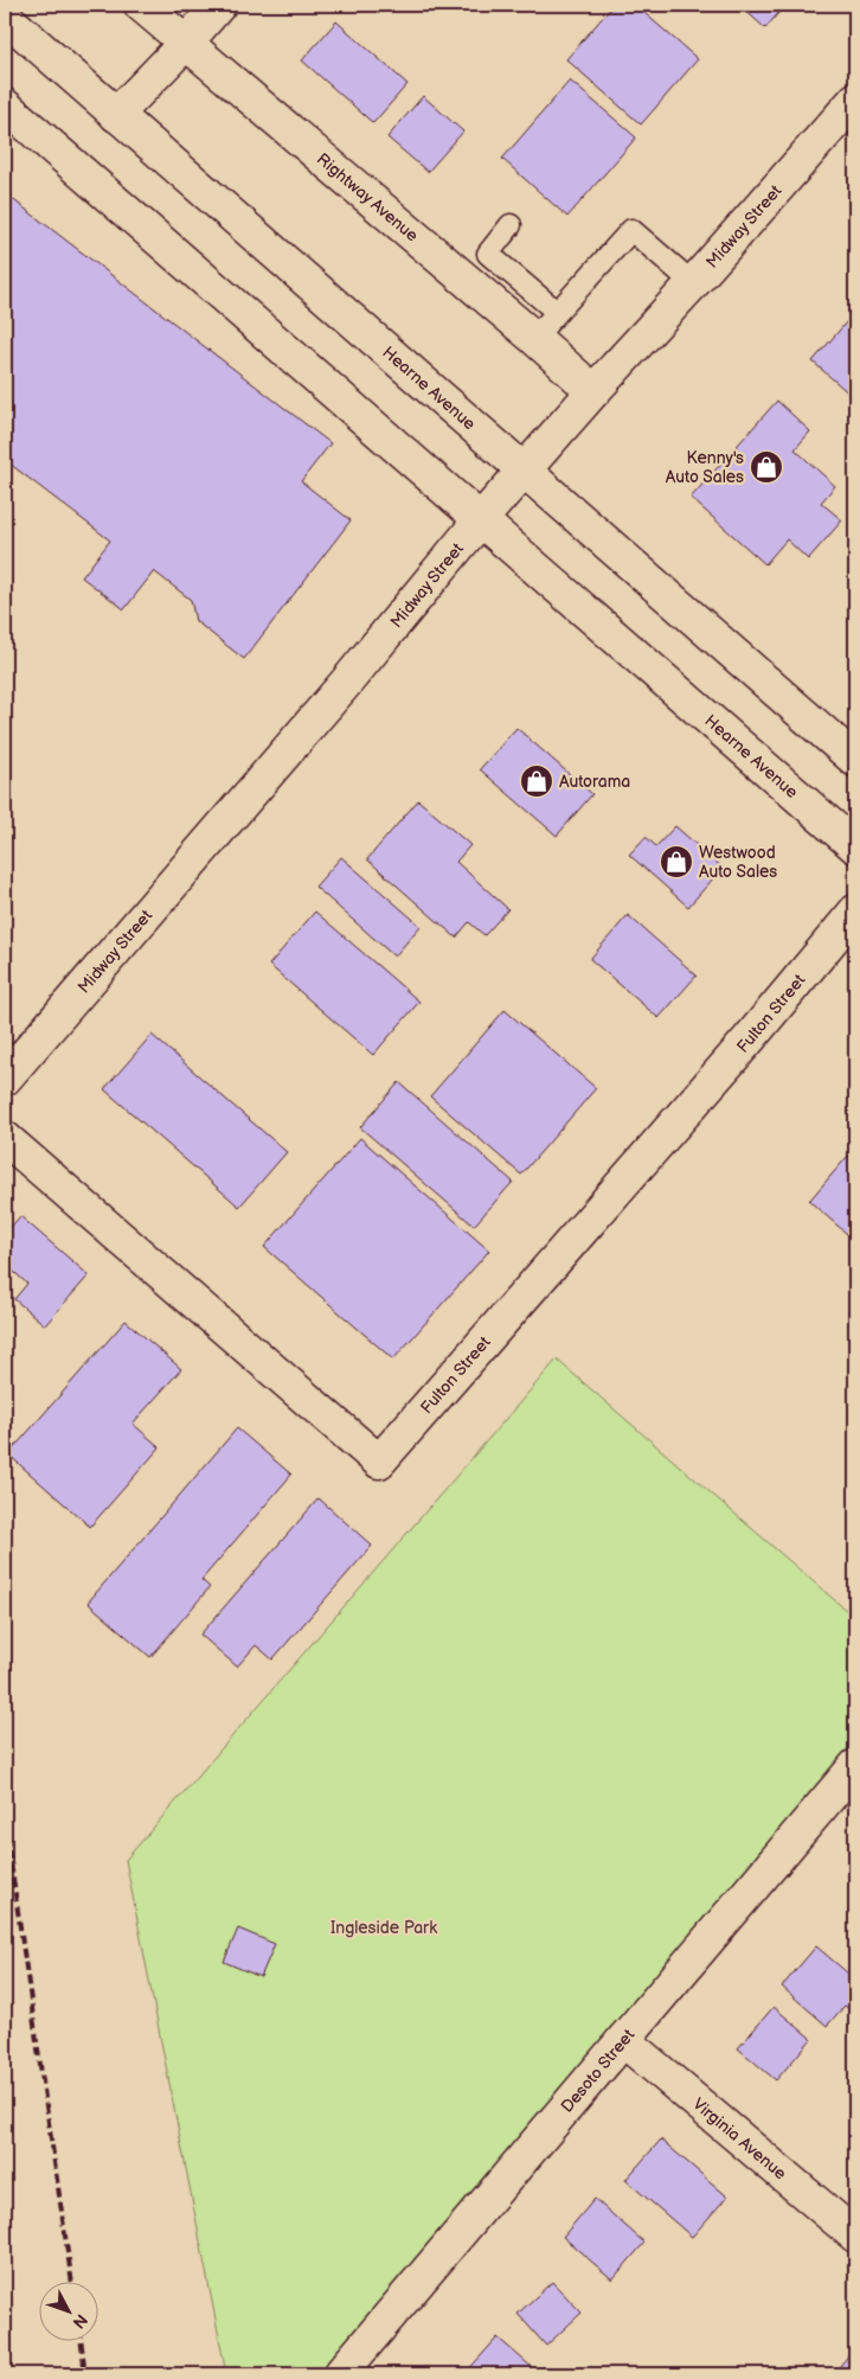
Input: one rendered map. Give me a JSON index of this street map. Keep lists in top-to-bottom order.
{
  "streets": {
    "street": [
      "Rightway Avenue",
      "Midway Street",
      "Hearne Avenue",
      "Fulton Street",
      "Desoto Street",
      "Virginia Avenue"
    ]
  },
  "crossings": [
    ["Rightway Avenue", "Midway Street"],
    ["Midway Street", "Hearne Avenue"],
    ["Desoto Street", "Virginia Avenue"]
  ],
  "parks": ["Ingleside Park"],
  "places": {
    "shop": ["Kenny's Auto Sales", "Autorama", "Westwood Auto Sales"]
  },
  "north": "bottom right"
}
